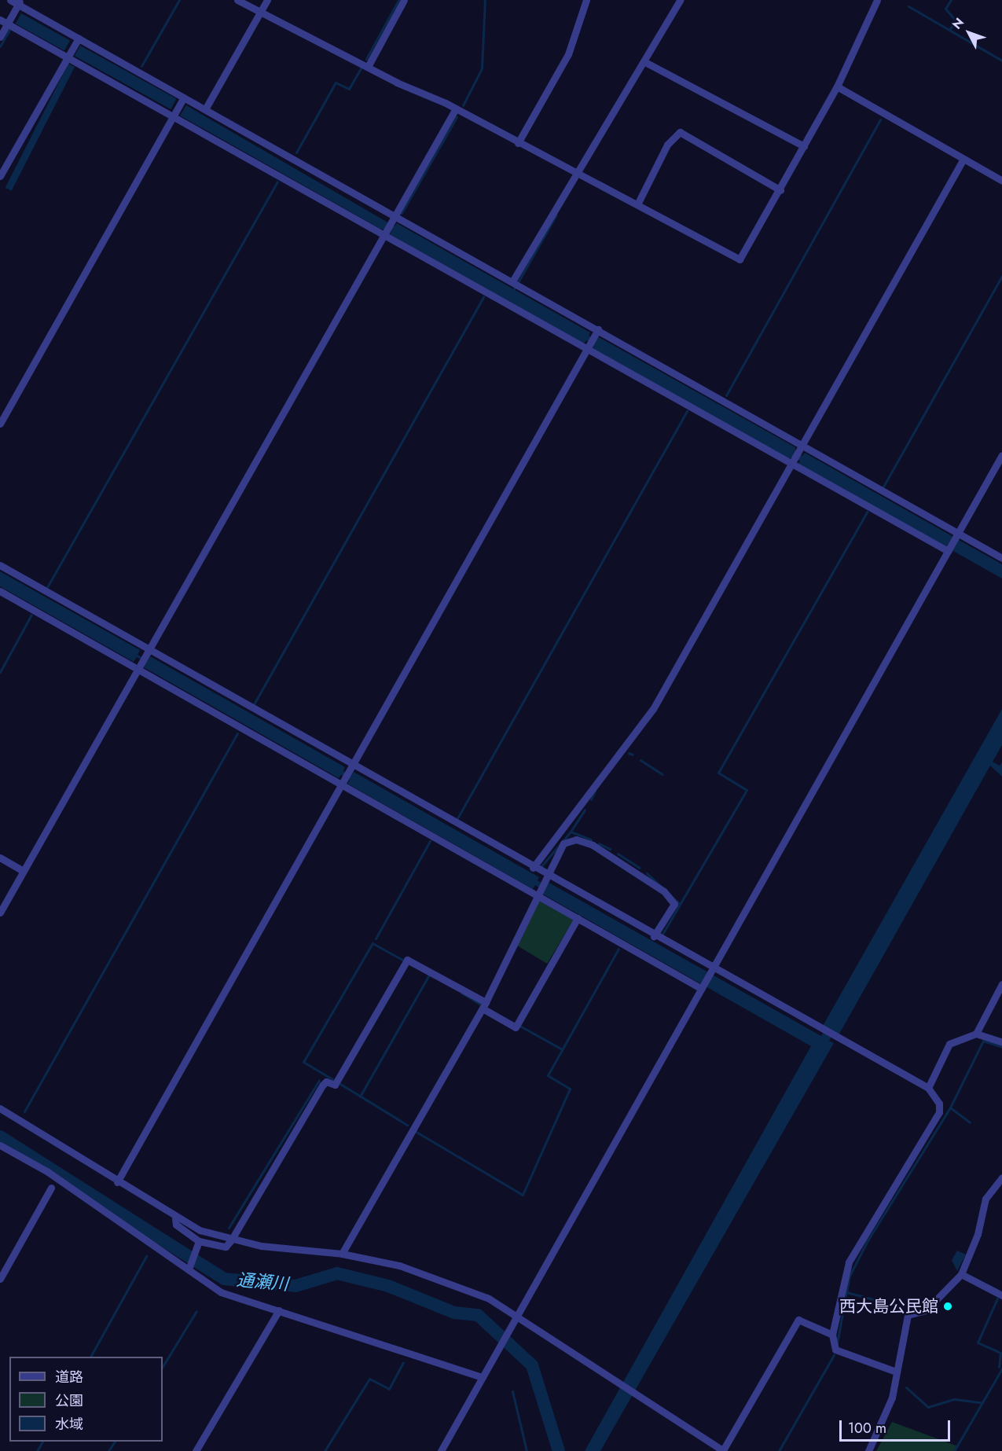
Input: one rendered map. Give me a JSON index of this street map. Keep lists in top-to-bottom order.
{
  "water": ["通瀬川"],
  "places": ["西大島公民館"],
  "legend": ["道路", "公園", "水域"],
  "scale_bar": "100 m",
  "north": "top left"
}
